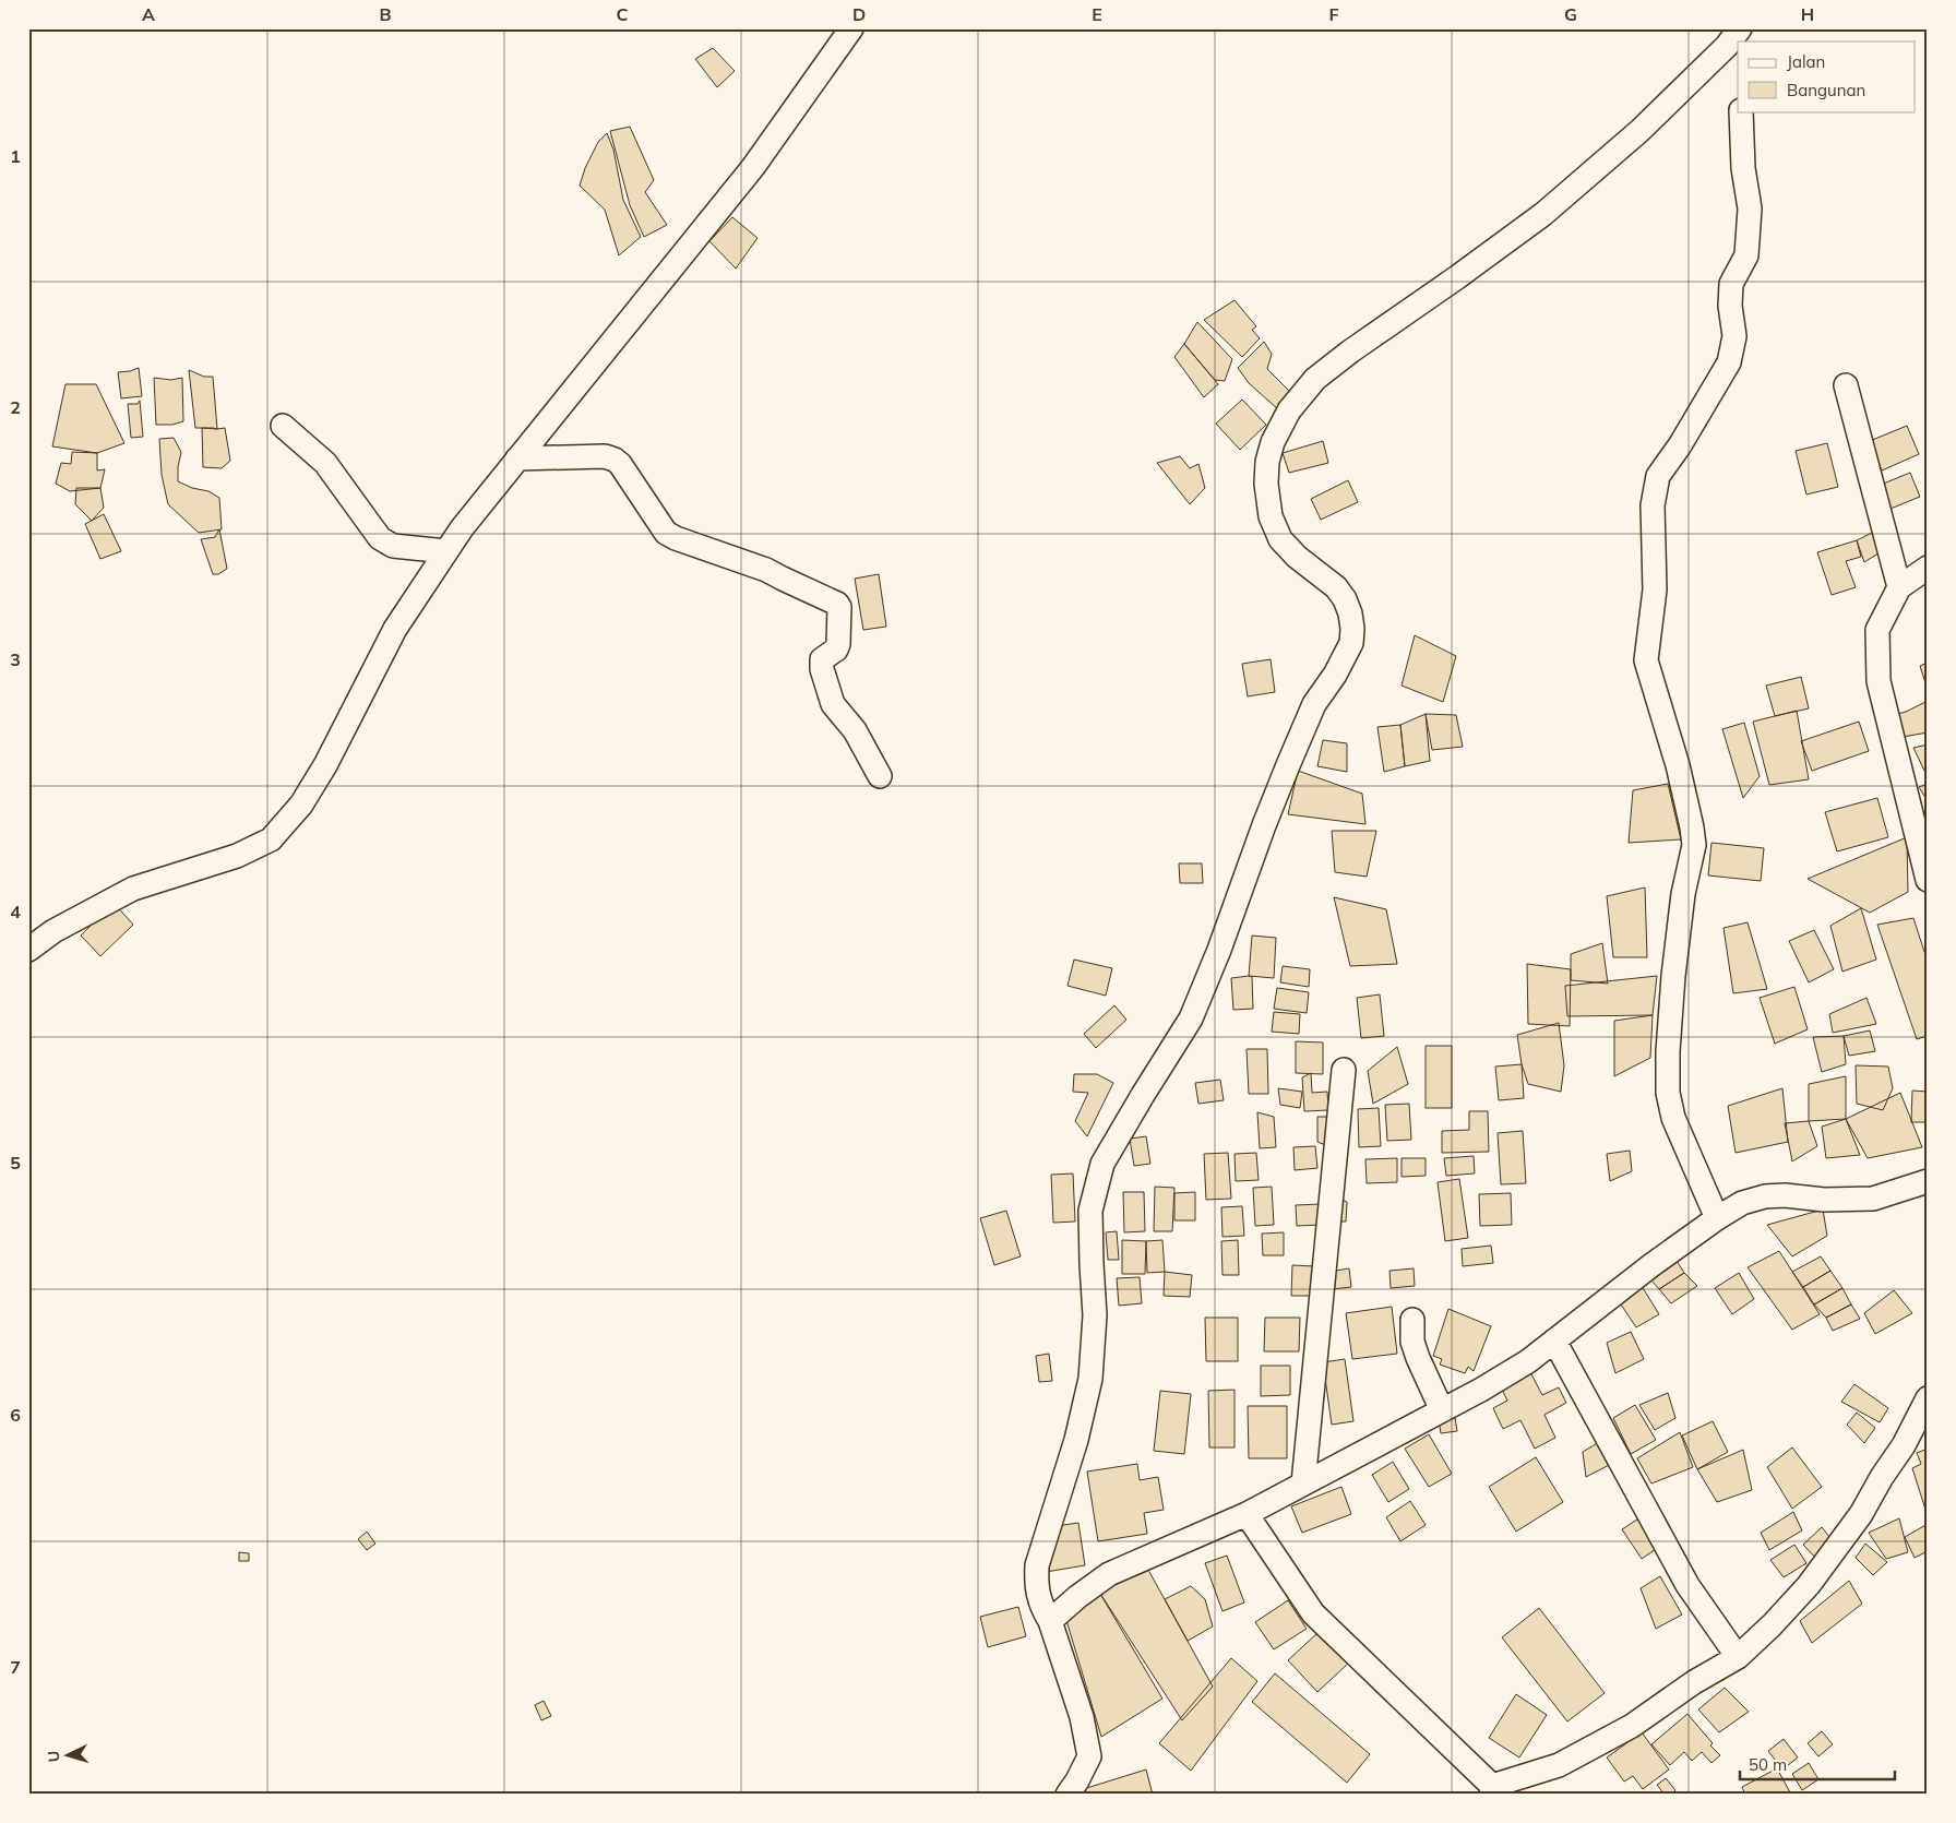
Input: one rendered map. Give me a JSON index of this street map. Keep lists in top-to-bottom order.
{
  "legend": ["Jalan", "Bangunan"],
  "scale_bar": "50 m",
  "north": "left",
  "grid": {
    "columns": [
      "A",
      "B",
      "C",
      "D",
      "E",
      "F",
      "G",
      "H"
    ],
    "rows": [
      "1",
      "2",
      "3",
      "4",
      "5",
      "6",
      "7"
    ]
  }
}
